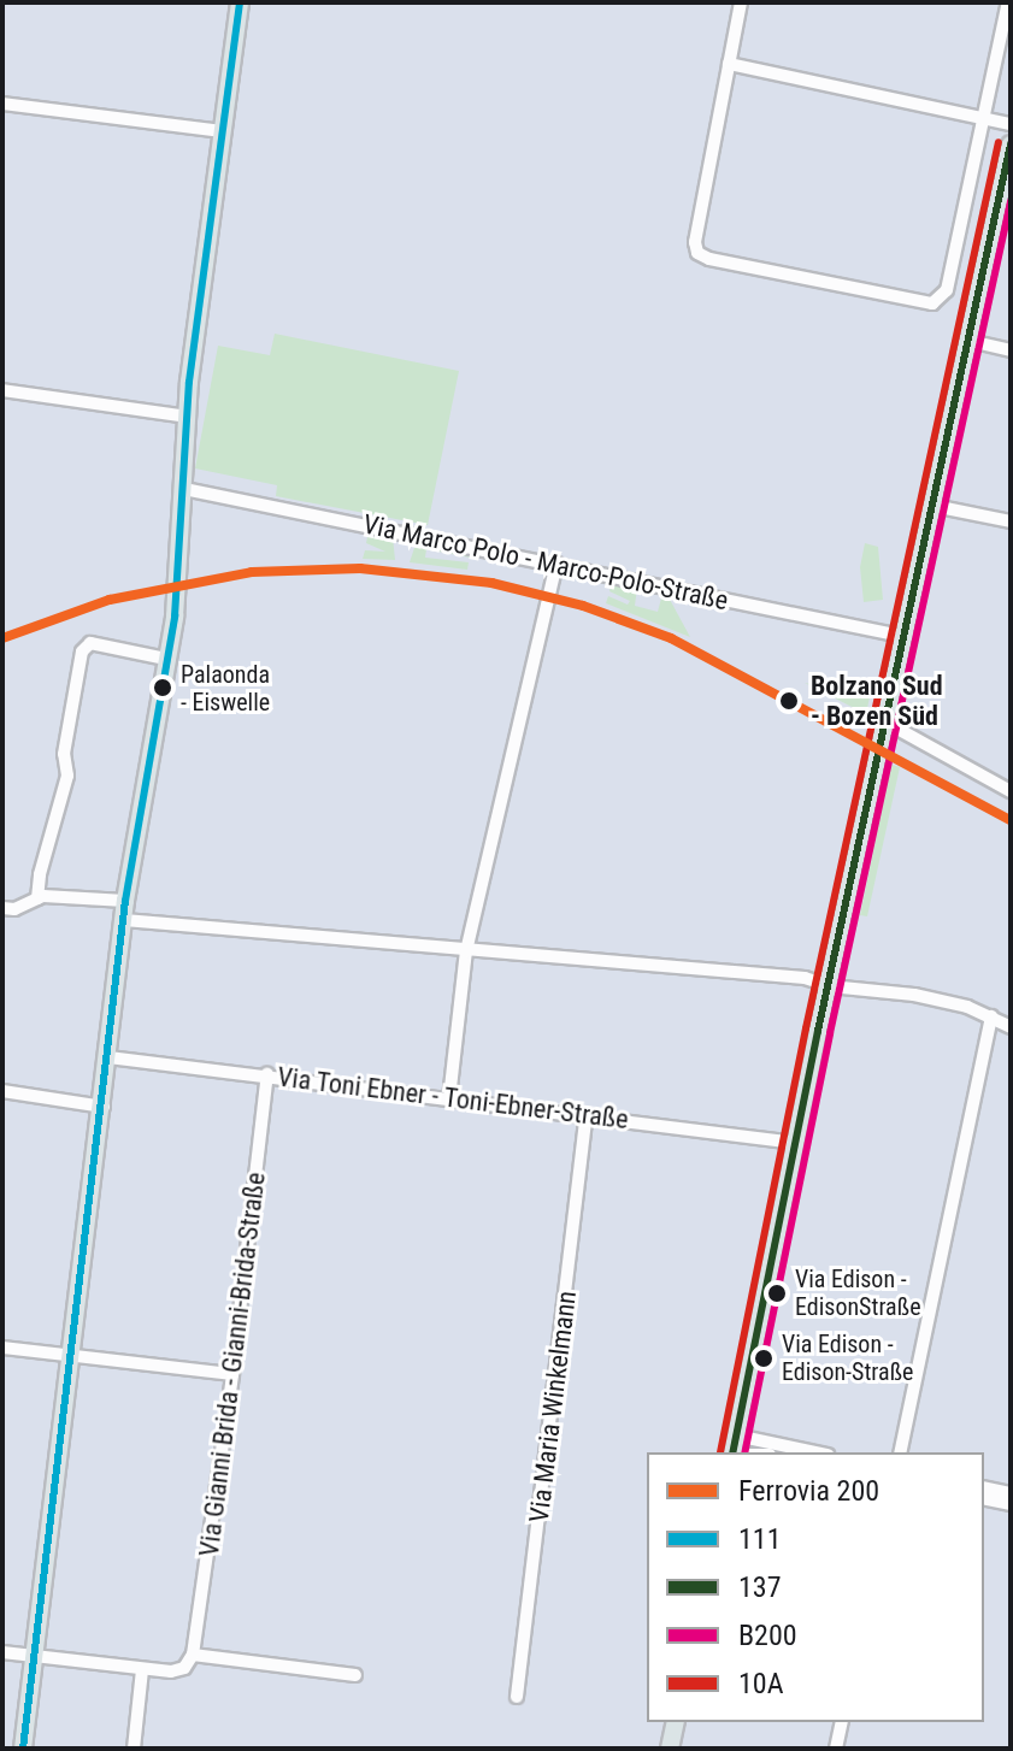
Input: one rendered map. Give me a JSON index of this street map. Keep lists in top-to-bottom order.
{
  "streets": {
    "street": [
      "Via Marco Polo - Marco-Polo-Straße",
      "Via Toni Ebner - Toni-Ebner-Straße",
      "Via Gianni Brida - Gianni-Brida-Straße",
      "Via Maria Winkelmann"
    ]
  },
  "crossings": [
    ["Via Toni Ebner - Toni-Ebner-Straße", "Via Gianni Brida - Gianni-Brida-Straße"],
    ["Via Toni Ebner - Toni-Ebner-Straße", "Via Maria Winkelmann"]
  ],
  "places": [
    "Palaonda - Eiswelle",
    "Bolzano Sud - Bozen Süd",
    "Via Edison - EdisonStraße",
    "Via Edison - Edison-Straße"
  ],
  "lines": [
    "transit line 111",
    "transit line 10A",
    "transit line 137",
    "transit line B200",
    "rail line 200"
  ],
  "legend": [
    "Ferrovia 200",
    "111",
    "137",
    "B200",
    "10A"
  ]
}
